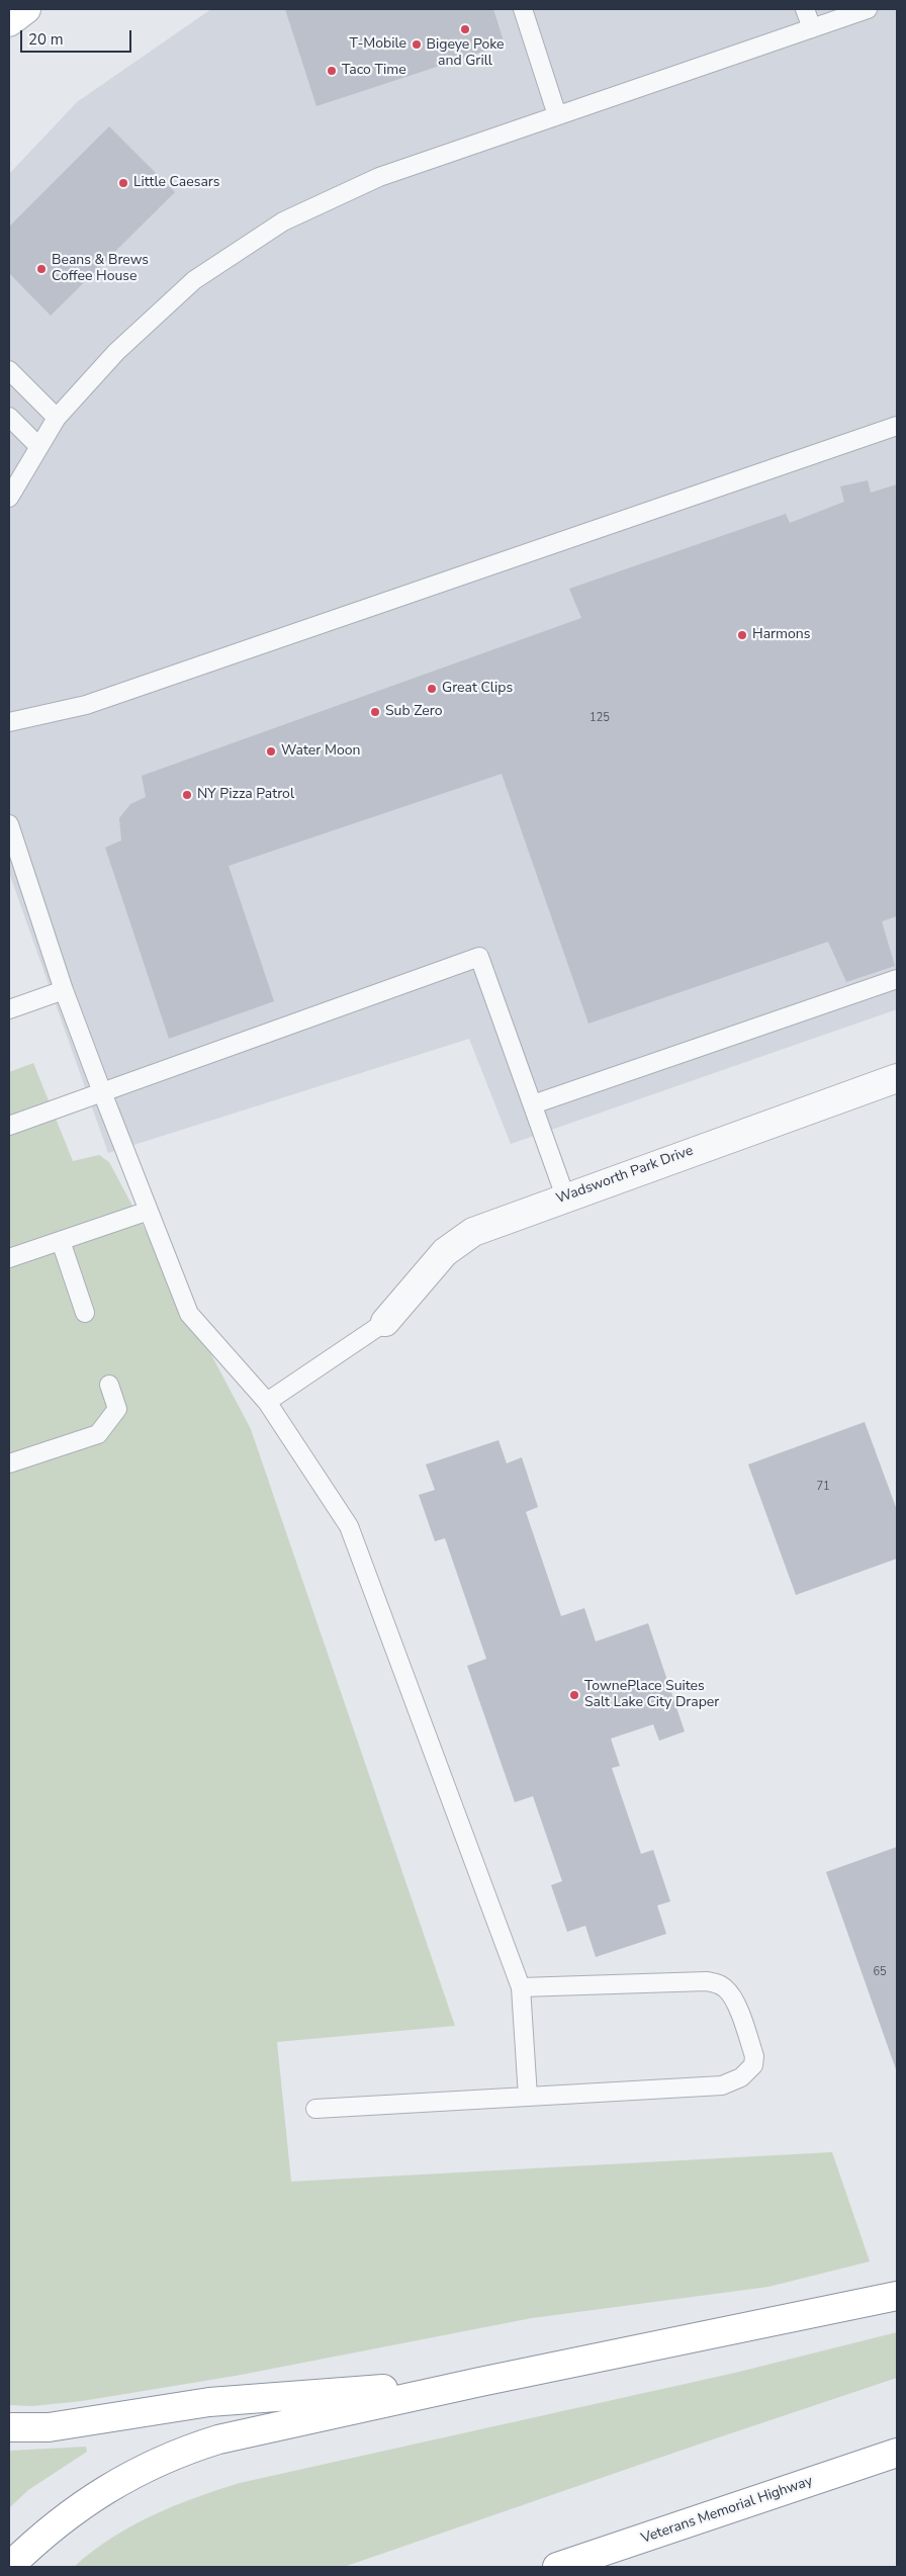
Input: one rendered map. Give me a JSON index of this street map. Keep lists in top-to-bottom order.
{
  "streets": {
    "main road": ["Veterans Memorial Highway"],
    "street": ["Wadsworth Park Drive"]
  },
  "places": [
    "Bigeye Poke and Grill",
    "T-Mobile",
    "Taco Time",
    "Little Caesars",
    "Beans & Brews Coffee House",
    "Harmons",
    "Great Clips",
    "Sub Zero",
    "Water Moon",
    "NY Pizza Patrol",
    "TownePlace Suites Salt Lake City Draper"
  ],
  "house_numbers": ["125", "71", "65"],
  "scale_bar": "20 m"
}
